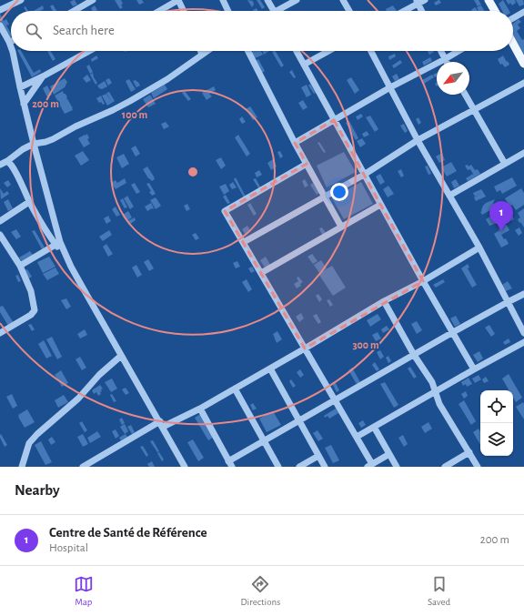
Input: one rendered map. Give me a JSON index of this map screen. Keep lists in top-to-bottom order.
{
  "north": "bottom left",
  "page": {
    "search": "Search here",
    "pins": "1",
    "heading": "Nearby",
    "list": [
      {
        "mark": "1",
        "name": "Centre de Santé de Référence",
        "note": "Hospital",
        "value": "200 m"
      }
    ],
    "nav": ["Map", "Directions", "Saved"]
  },
  "rings": ["200 m", "100 m", "300 m"]
}
